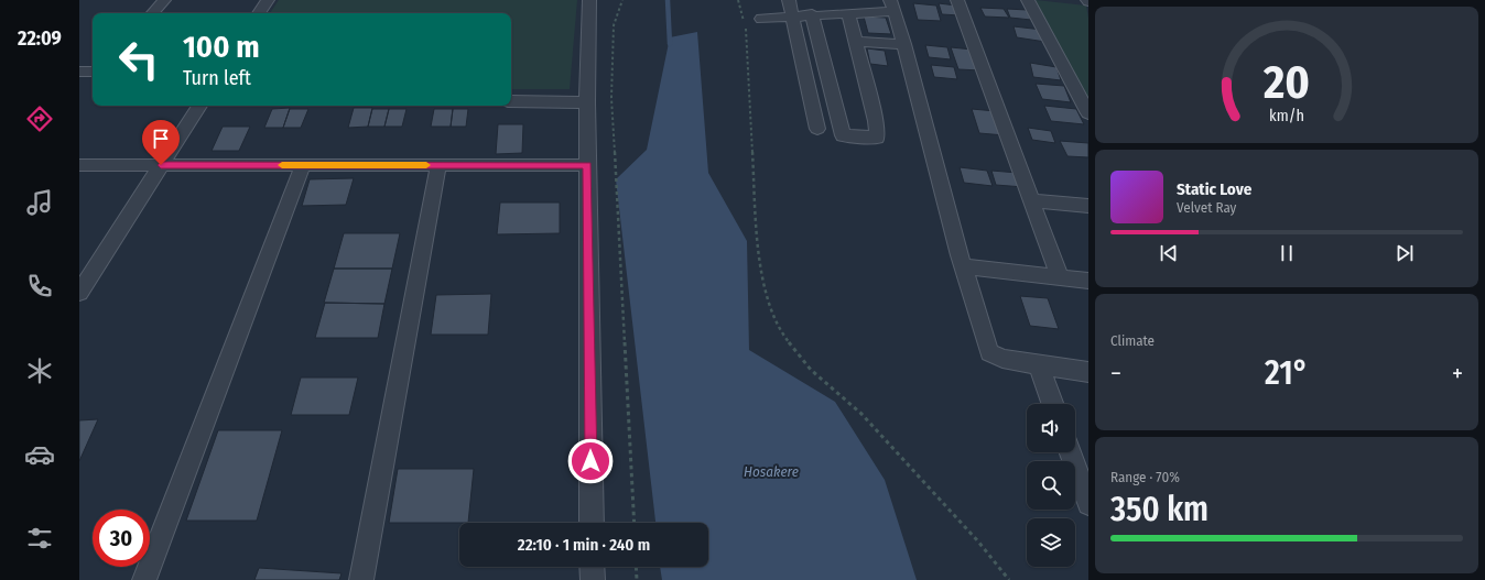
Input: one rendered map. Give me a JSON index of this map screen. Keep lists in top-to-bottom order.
{
  "water": ["Hosakere"],
  "page": {
    "tabs": "22:09",
    "turn": ["100 m", "Turn left"],
    "song": ["Static Love", "Velvet Ray"],
    "tile": [
      "Climate",
      ["Range · 70%", "350 km"]
    ],
    "heat": ["−", "21°", "+"],
    "limit": "30",
    "trip": "22:10 · 1 min · 240 m",
    "gauge": ["20", "km/h"]
  }
}
